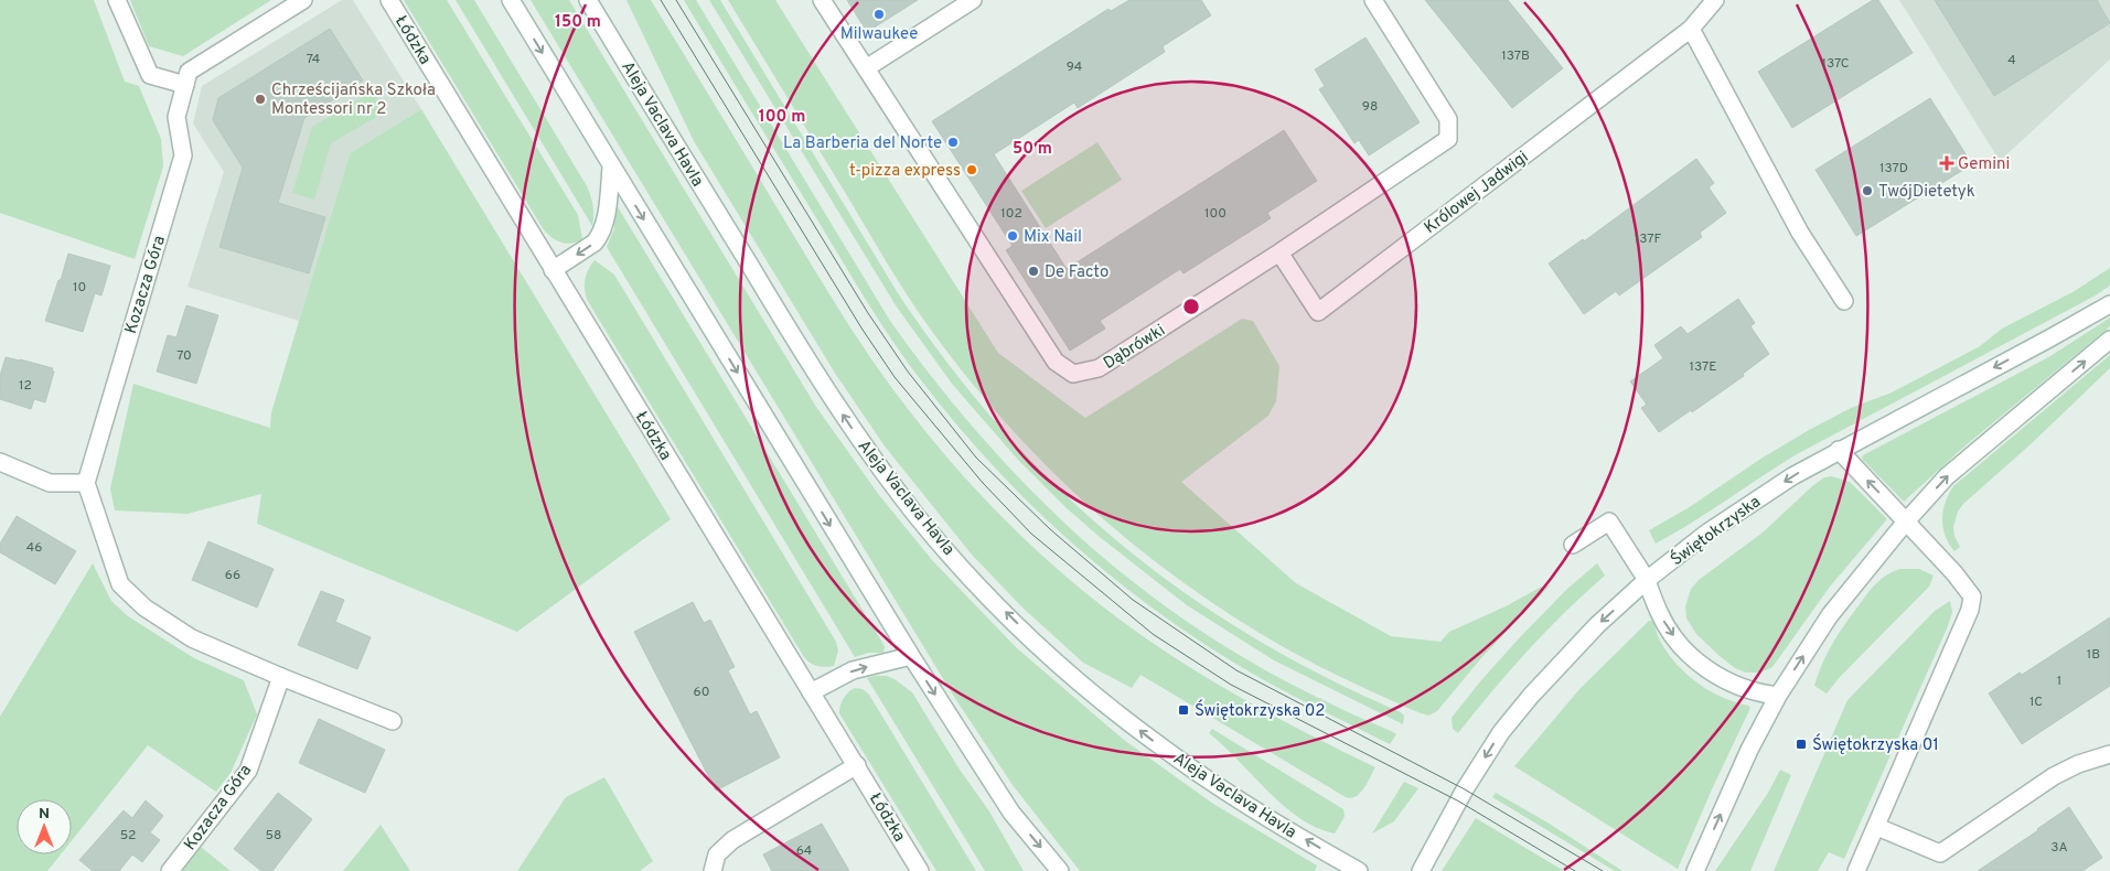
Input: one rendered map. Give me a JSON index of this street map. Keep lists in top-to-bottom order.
{
  "streets": {
    "main road": [
      "Łódzka",
      "Aleja Vaclava Havla",
      "Królowej Jadwigi",
      "Kozacza Góra",
      "Dąbrówki",
      "Świętokrzyska"
    ]
  },
  "crossings": [
    ["Królowej Jadwigi", "Dąbrówki"]
  ],
  "places": {
    "other": [
      "Milwaukee",
      "Chrześcijańska Szkoła Montessori nr 2",
      "La Barberia del Norte",
      "t-pizza express",
      "TwójDietetyk",
      "Mix Nail",
      "De Facto"
    ],
    "health": ["Gemini"],
    "transit": ["Świętokrzyska 02", "Świętokrzyska 01"]
  },
  "house_numbers": [
    "137B",
    "74",
    "4",
    "137C",
    "94",
    "98",
    "137D",
    "102",
    "100",
    "137F",
    "10",
    "70",
    "137E",
    "12",
    "46",
    "66",
    "1B",
    "1",
    "60",
    "1C",
    "52",
    "58",
    "3A",
    "64"
  ],
  "north": "top",
  "rings": ["150 m", "100 m", "50 m"]
}
